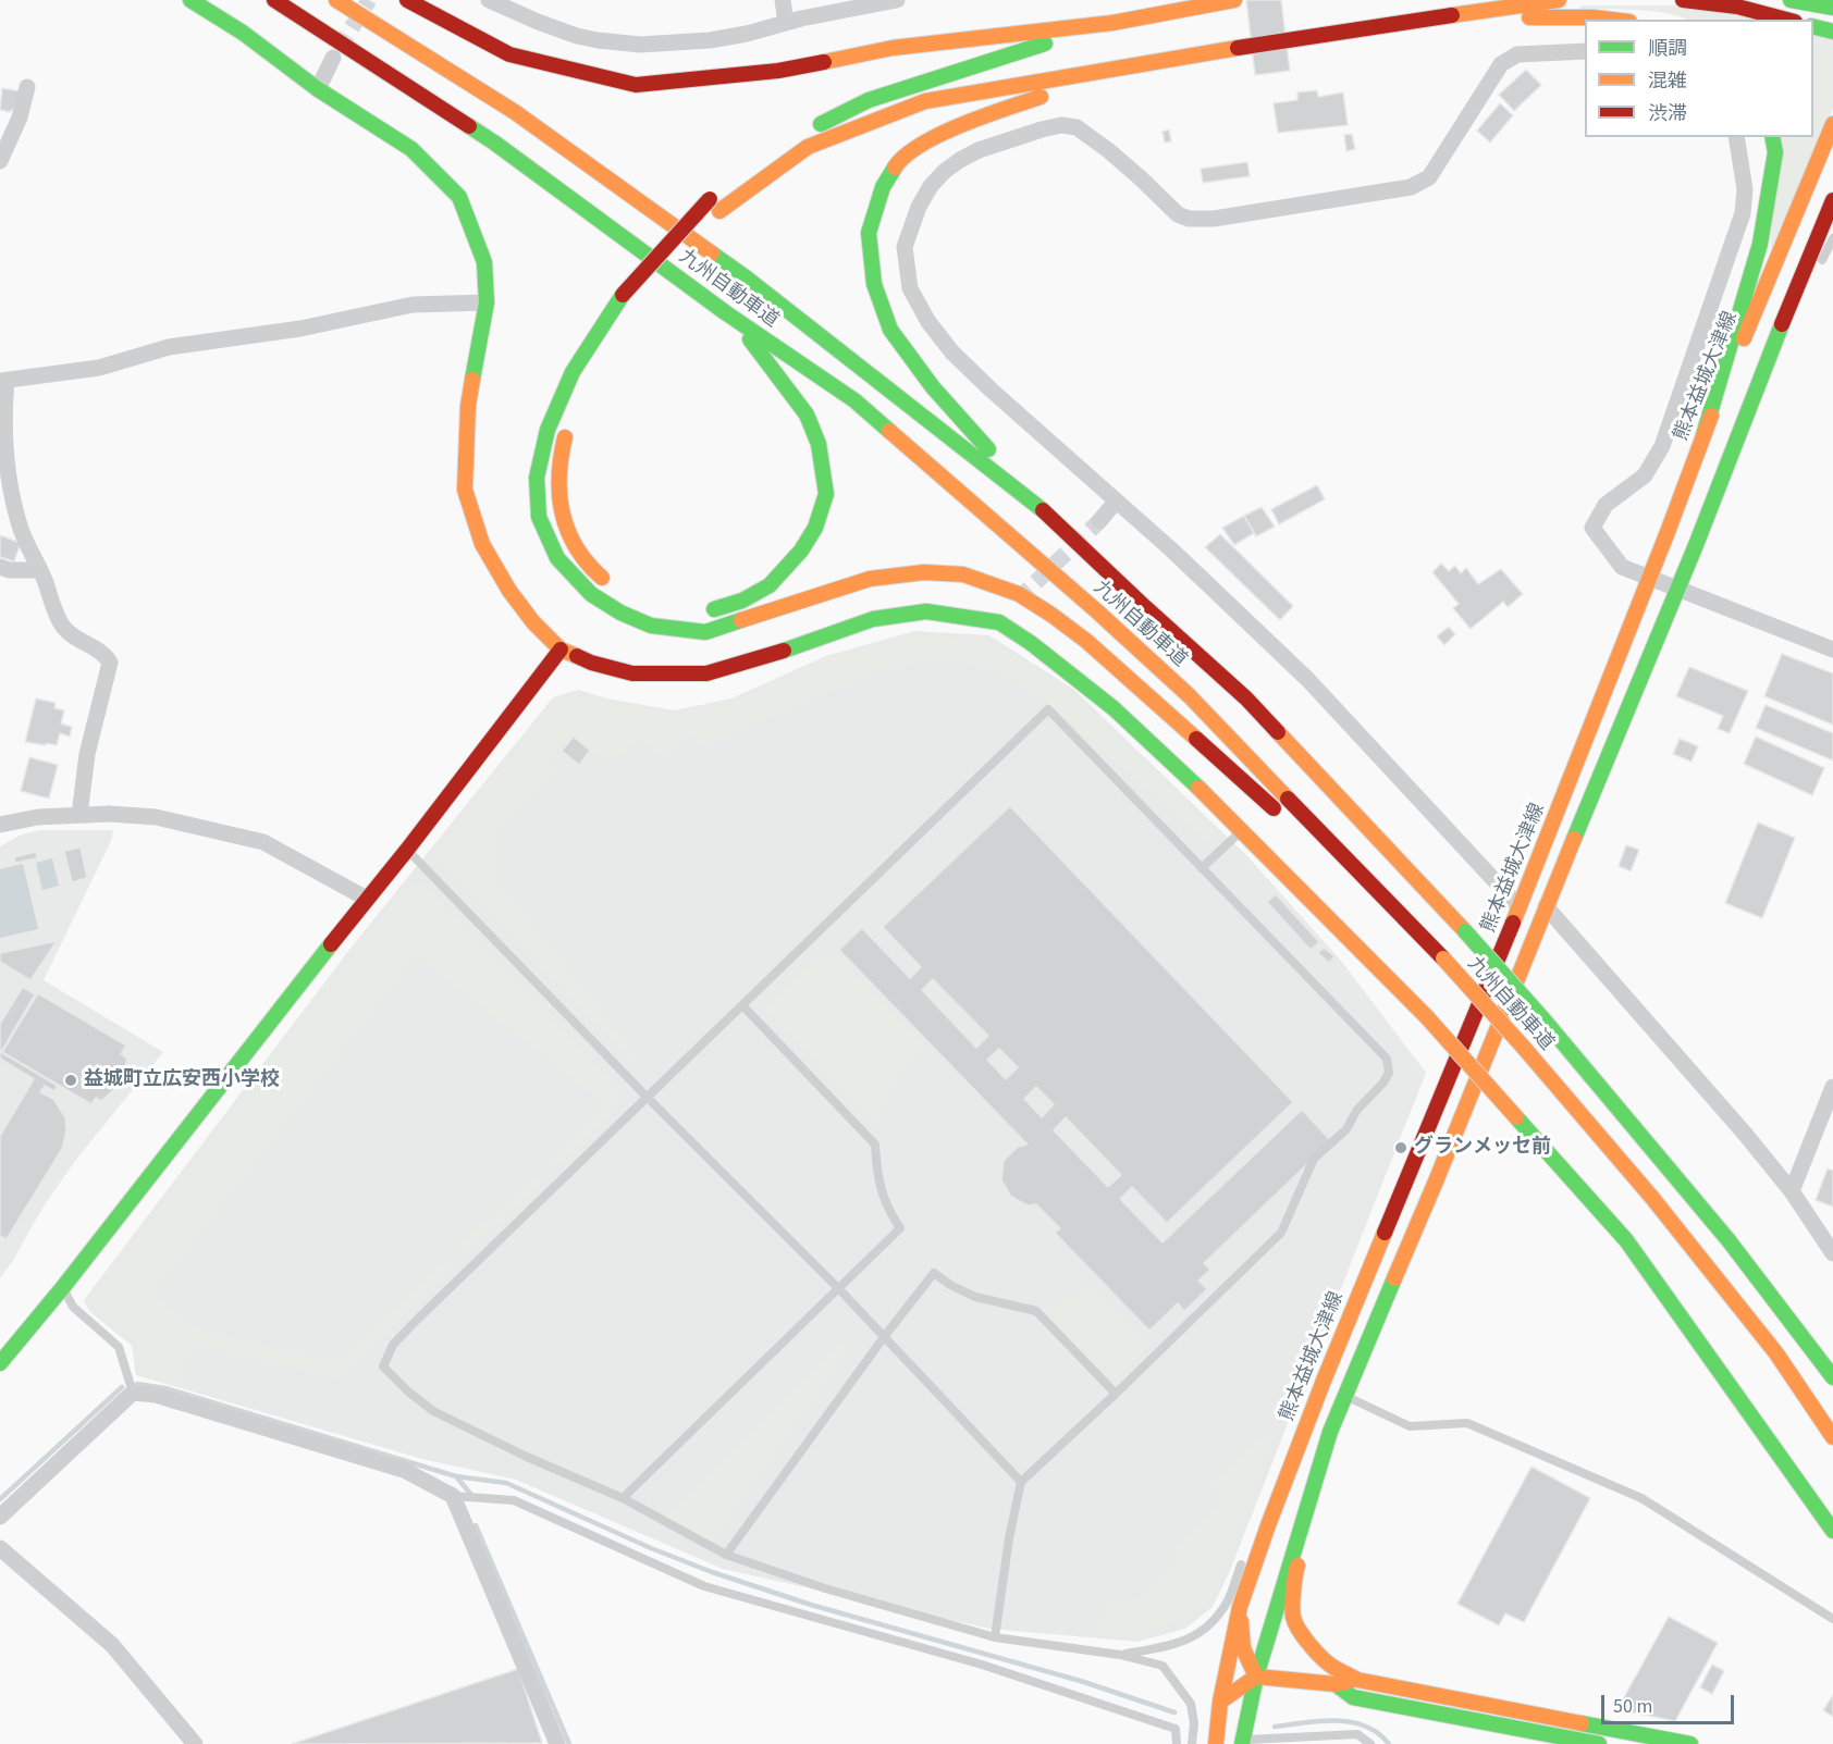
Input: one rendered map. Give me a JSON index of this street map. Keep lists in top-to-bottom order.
{
  "streets": {
    "main road": ["九州自動車道", "熊本益城大津線"]
  },
  "places": ["益城町立広安西小学校", "グランメッセ前"],
  "legend": ["順調", "混雑", "渋滞"],
  "scale_bar": "50 m"
}
